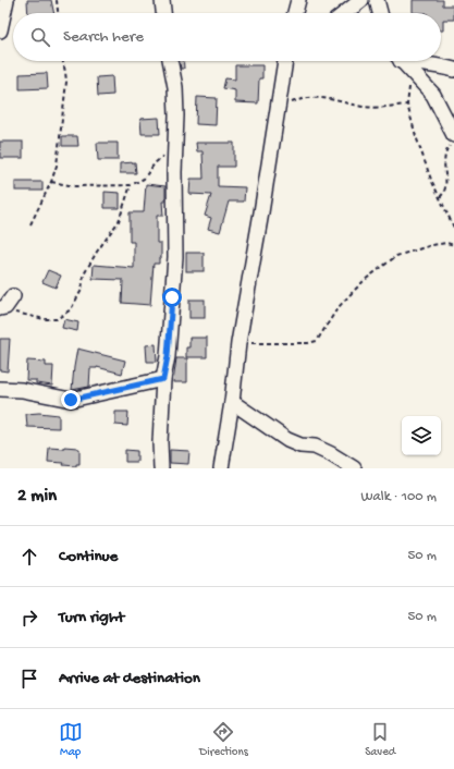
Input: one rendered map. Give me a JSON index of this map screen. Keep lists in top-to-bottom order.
{
  "page": {
    "search": "Search here",
    "heading": ["2 min", "Walk · 100 m"],
    "list": [
      ["Continue", "50 m"],
      ["Turn right", "50 m"],
      "Arrive at destination"
    ],
    "nav": ["Map", "Directions", "Saved"]
  }
}
